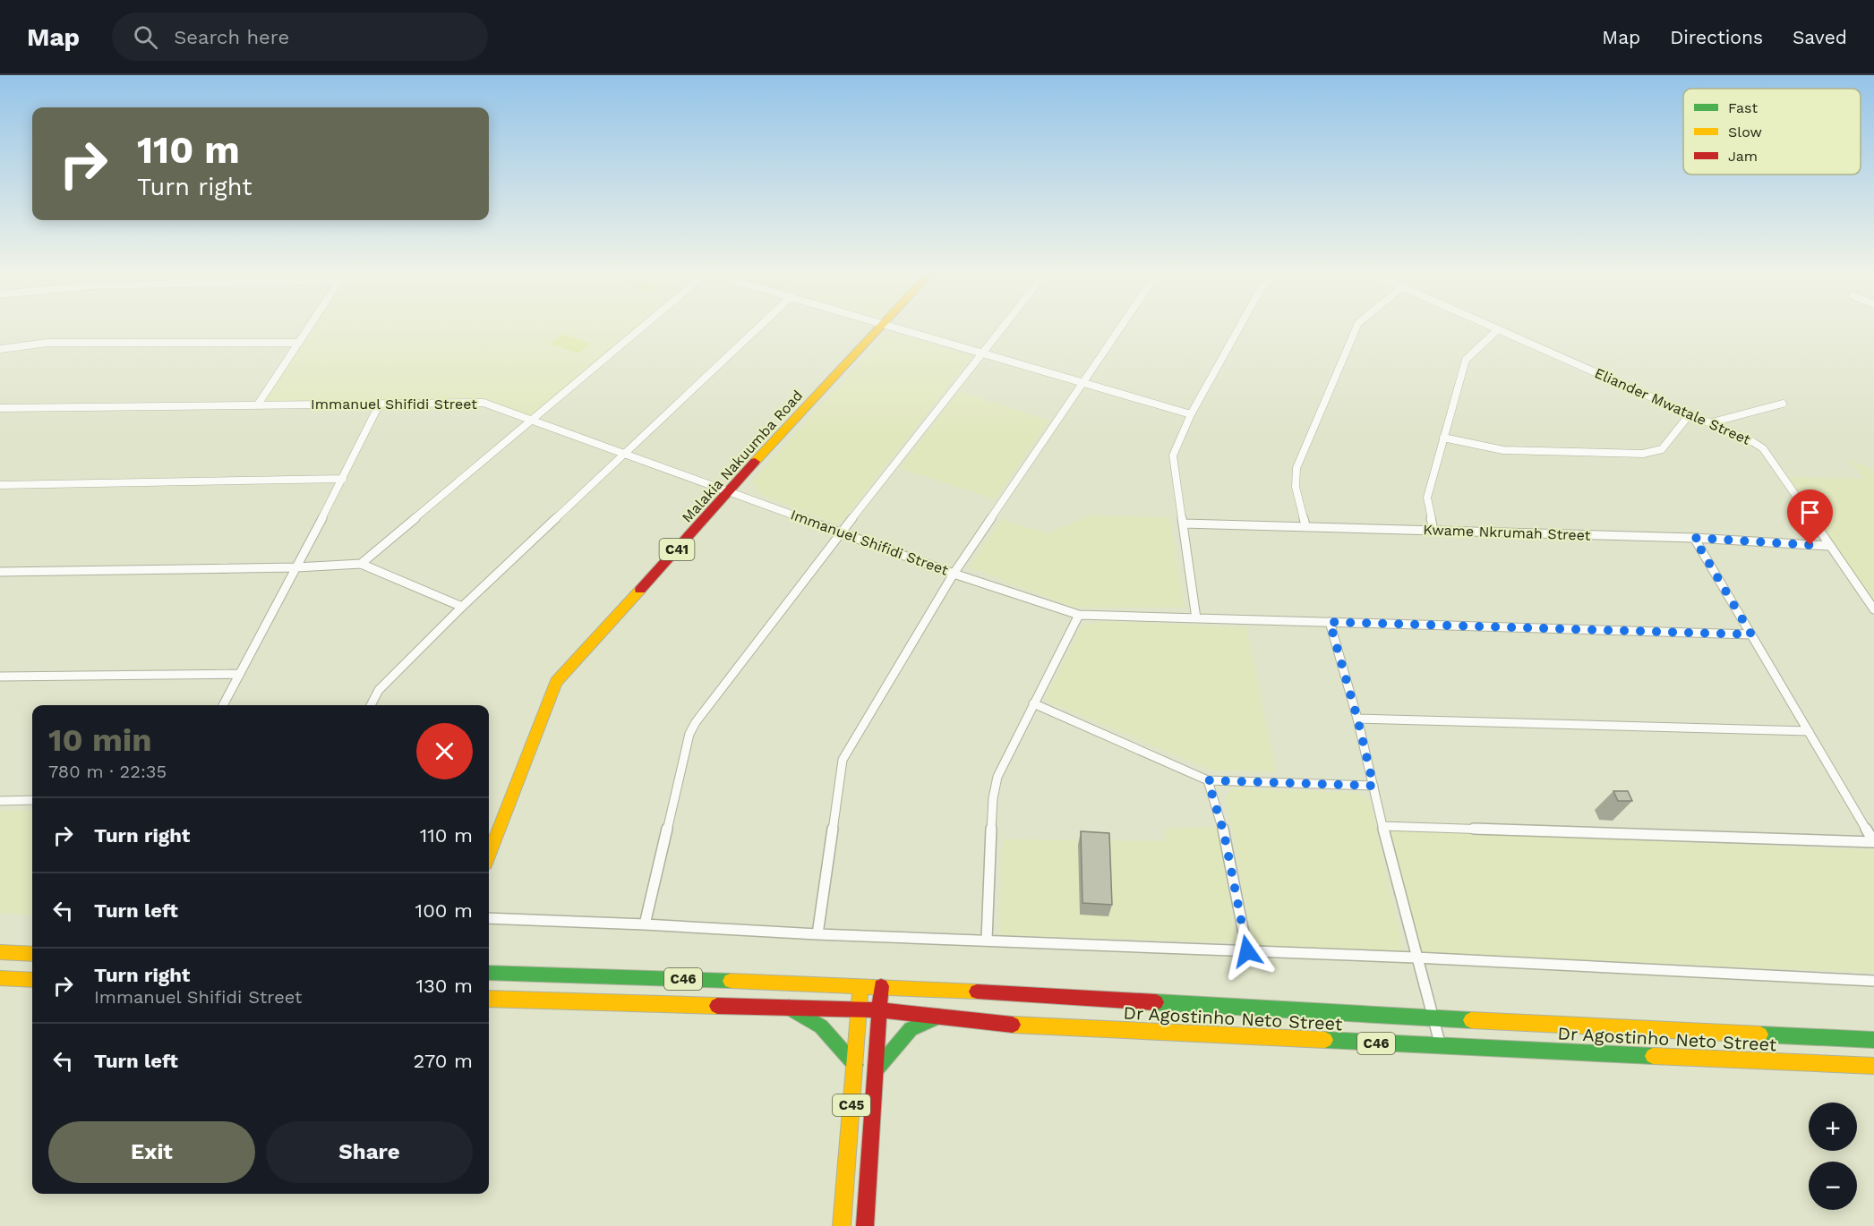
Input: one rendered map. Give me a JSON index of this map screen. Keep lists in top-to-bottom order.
{
  "streets": {
    "main road": [
      "Malakia Nakuumba Road",
      "C41",
      "C46",
      "Dr Agostinho Neto Street",
      "C45"
    ],
    "street": ["Immanuel Shifidi Street", "Eliander Mwatale Street", "Kwame Nkrumah Street"]
  },
  "crossings": [
    ["Immanuel Shifidi Street", "Malakia Nakuumba Road"],
    ["Eliander Mwatale Street", "Kwame Nkrumah Street"],
    ["C46", "Dr Agostinho Neto Street"],
    ["C46", "C45"],
    ["Dr Agostinho Neto Street", "C45"]
  ],
  "legend": ["Fast", "Slow", "Jam"],
  "page": {
    "header": "Map",
    "search": "Search here",
    "nav": ["Map", "Directions", "Saved"],
    "turn": ["110 m", "Turn right"],
    "heading": ["10 min", "780 m · 22:35"],
    "list": [
      {
        "name": "Turn right",
        "value": "110 m"
      },
      {
        "name": "Turn left",
        "value": "100 m"
      },
      {
        "name": "Turn right",
        "note": "Immanuel Shifidi Street",
        "value": "130 m"
      },
      {
        "name": "Turn left",
        "value": "270 m"
      }
    ],
    "map_buttons": ["+", "−"],
    "buttons": ["Exit", "Share"]
  }
}
